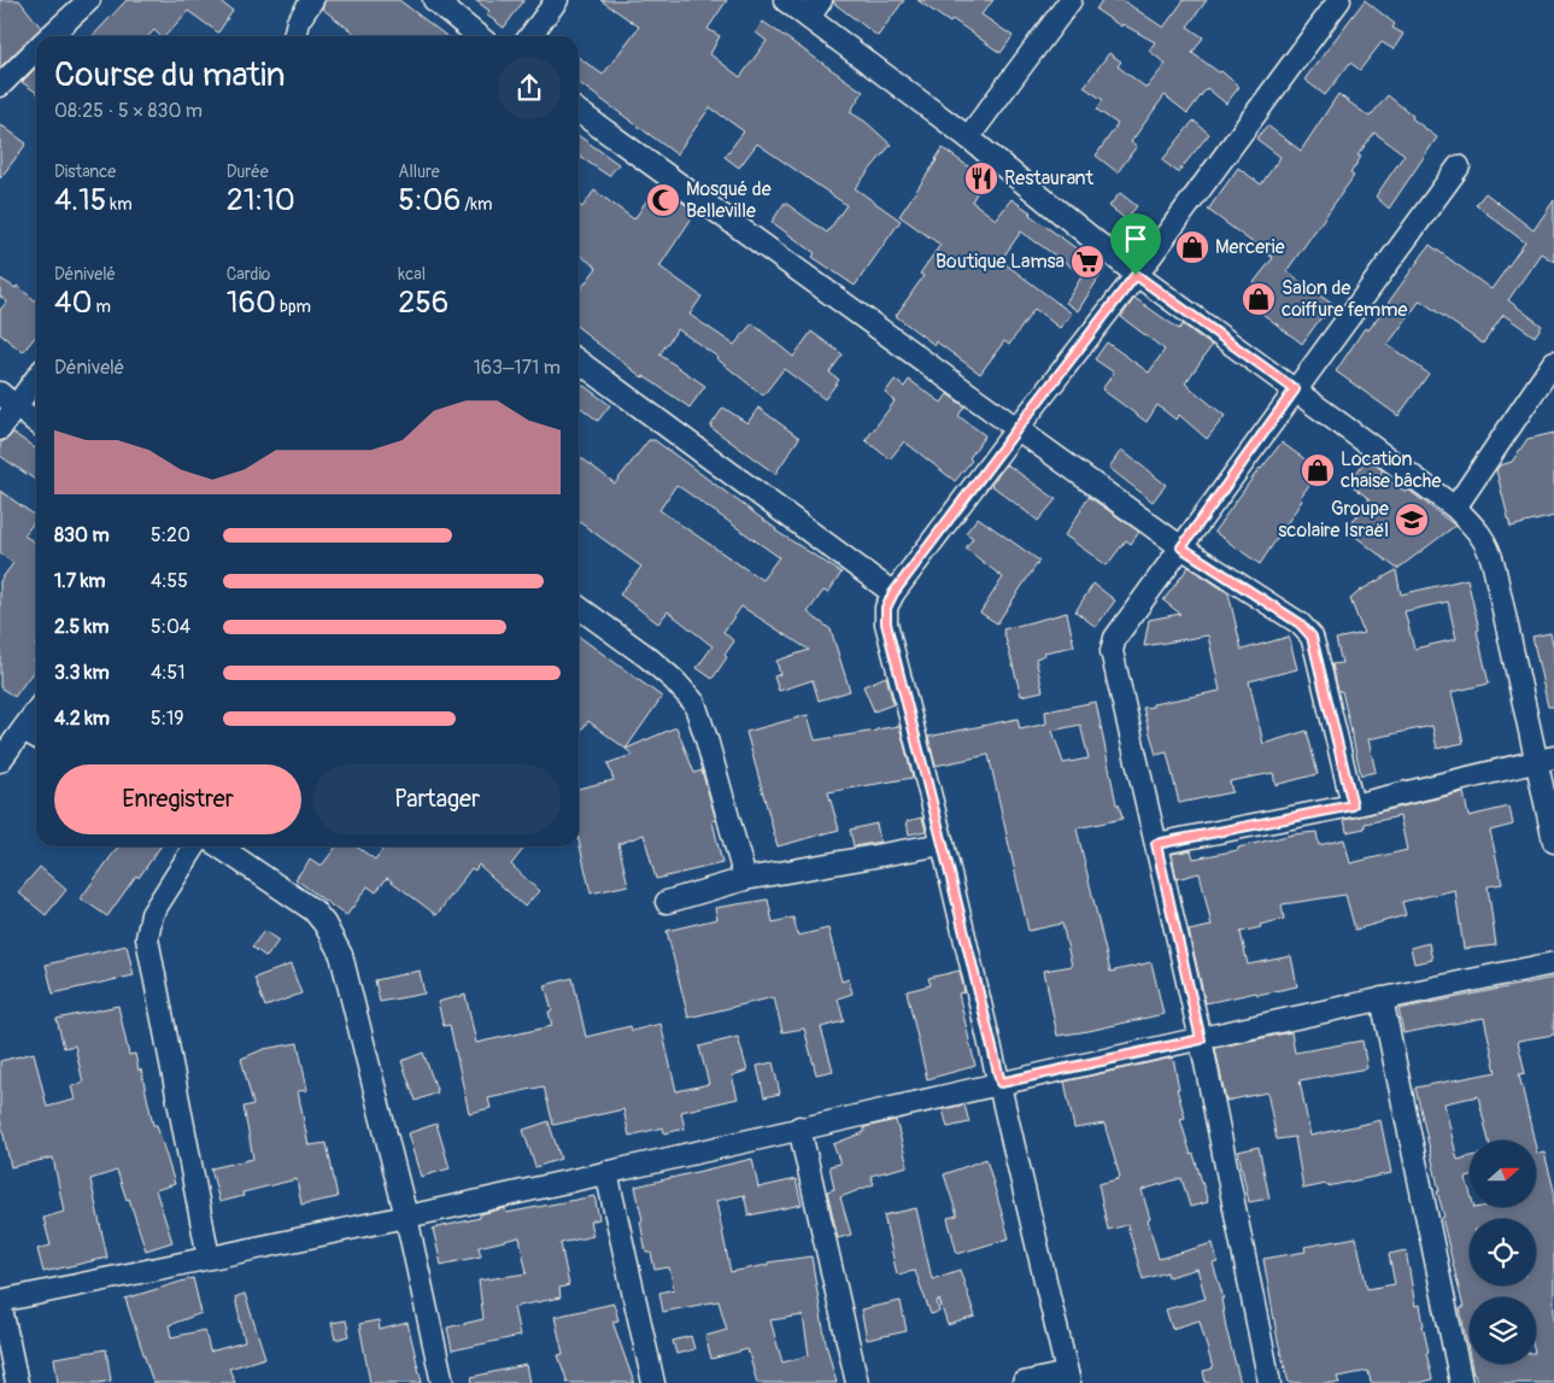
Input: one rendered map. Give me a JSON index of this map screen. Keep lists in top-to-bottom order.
{
  "places": {
    "restaurant": ["Restaurant"],
    "mosque": ["Mosqué de Belleville"],
    "shop": ["Mercerie", "Salon de coiffure femme", "Location chaise bâche"],
    "supermarket": ["Boutique Lamsa"],
    "school or university": ["Groupe scolaire Israël"]
  },
  "north": "right",
  "page": {
    "heading": ["Course du matin", "08:25 · 5 × 830 m"],
    "stats": [
      ["Distance", "4.15 km"],
      ["Durée", "21:10"],
      ["Allure", "5:06 /km"],
      ["Dénivelé", "40 m"],
      ["Cardio", "160 bpm"],
      ["kcal", "256"]
    ],
    "chart": ["Dénivelé", "163–171 m"],
    "list": [
      {
        "name": "830 m",
        "note": "5:20"
      },
      {
        "name": "1.7 km",
        "note": "4:55"
      },
      {
        "name": "2.5 km",
        "note": "5:04"
      },
      {
        "name": "3.3 km",
        "note": "4:51"
      },
      {
        "name": "4.2 km",
        "note": "5:19"
      }
    ],
    "buttons": ["Enregistrer", "Partager"]
  }
}
